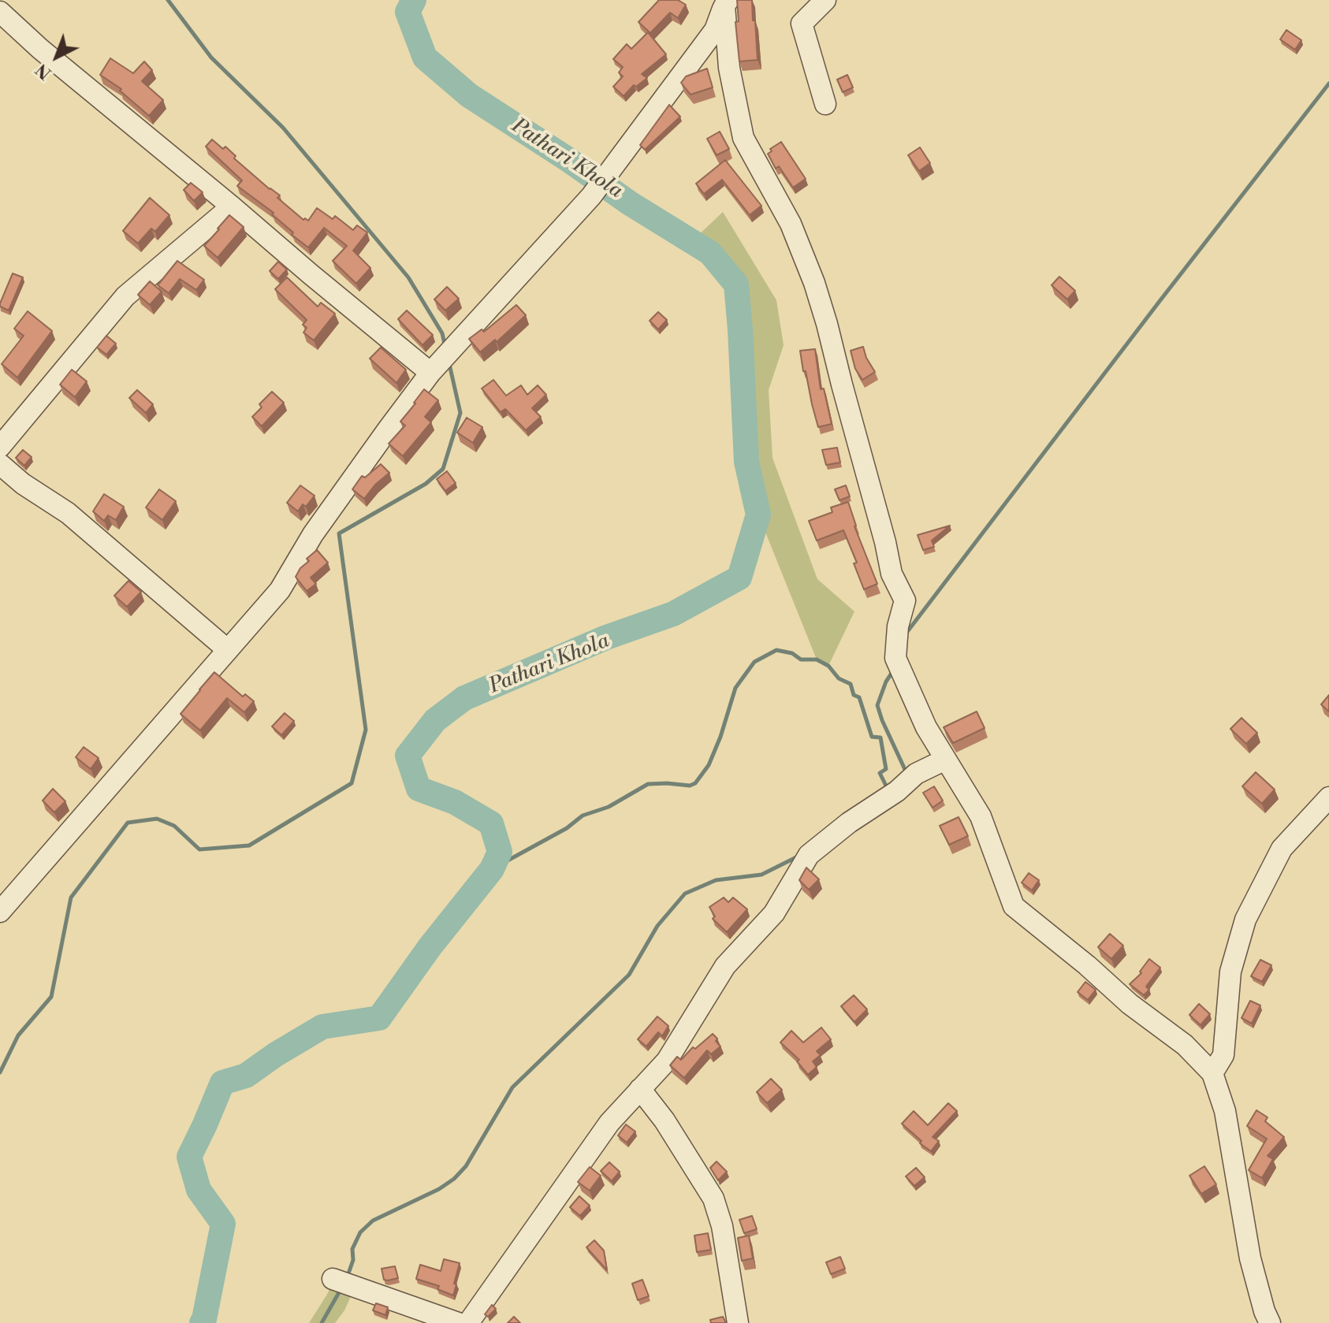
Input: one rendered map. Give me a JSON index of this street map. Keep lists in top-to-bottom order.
{
  "water": ["Pathari Khola"],
  "north": "bottom left"
}
